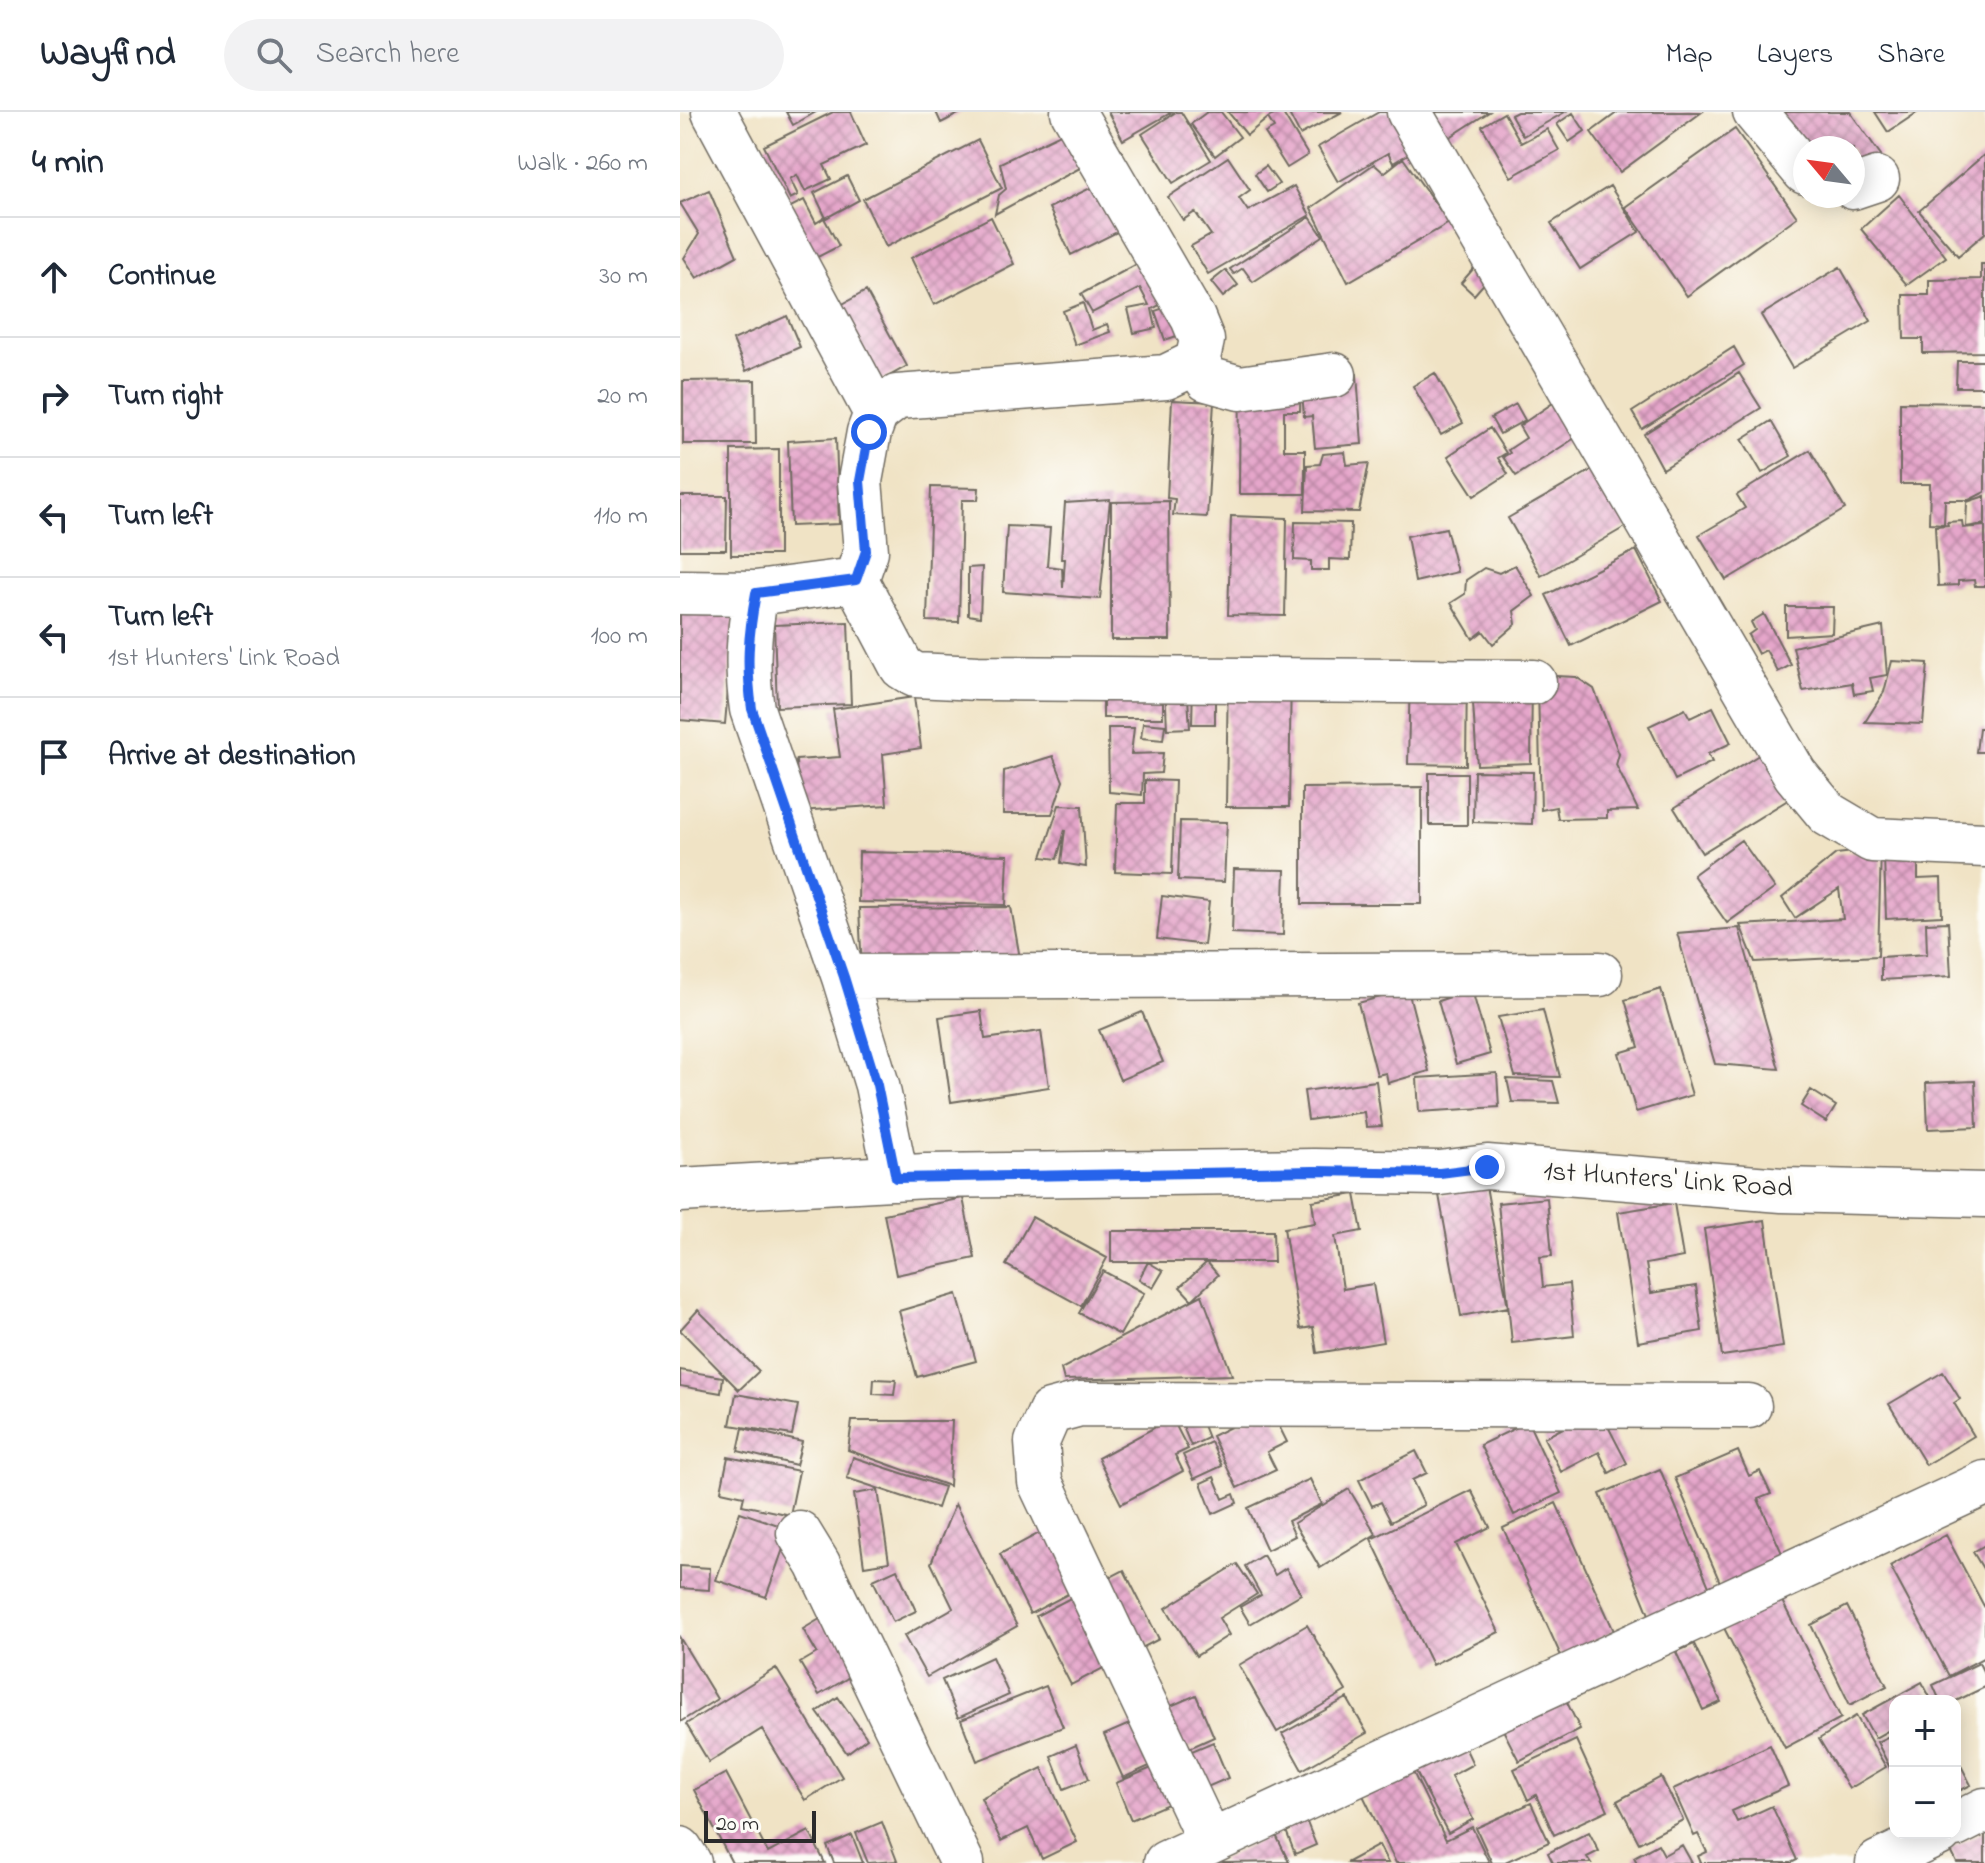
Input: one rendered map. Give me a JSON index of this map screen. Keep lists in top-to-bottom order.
{
  "streets": {
    "street": ["1st Hunters' Link Road"]
  },
  "scale_bar": "20 m",
  "north": "top left",
  "page": {
    "header": "Wayfind",
    "search": "Search here",
    "nav": ["Map", "Layers", "Share"],
    "heading": ["4 min", "Walk · 260 m"],
    "list": [
      ["Continue", "30 m"],
      ["Turn right", "20 m"],
      ["Turn left", "110 m"],
      ["Turn left", "1st Hunters' Link Road", "100 m"],
      "Arrive at destination"
    ],
    "map_buttons": ["+", "−"],
    "scale": "20 m"
  }
}
